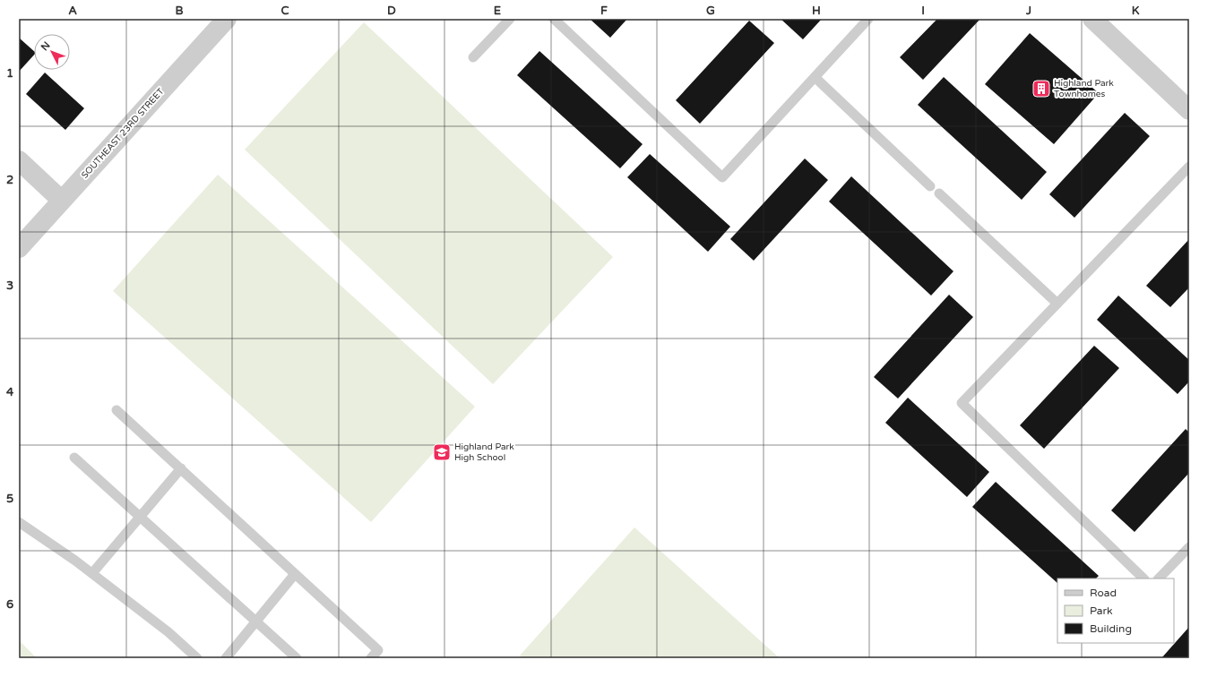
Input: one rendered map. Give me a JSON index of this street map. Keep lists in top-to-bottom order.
{
  "streets": {
    "street": ["SOUTHEAST 23RD STREET"]
  },
  "places": {
    "building": ["Highland Park Townhomes"],
    "school or university": ["Highland Park High School"]
  },
  "legend": ["Road", "Park", "Building"],
  "north": "top left",
  "grid": {
    "columns": [
      "A",
      "B",
      "C",
      "D",
      "E",
      "F",
      "G",
      "H",
      "I",
      "J",
      "K"
    ],
    "rows": [
      "1",
      "2",
      "3",
      "4",
      "5",
      "6"
    ]
  }
}
